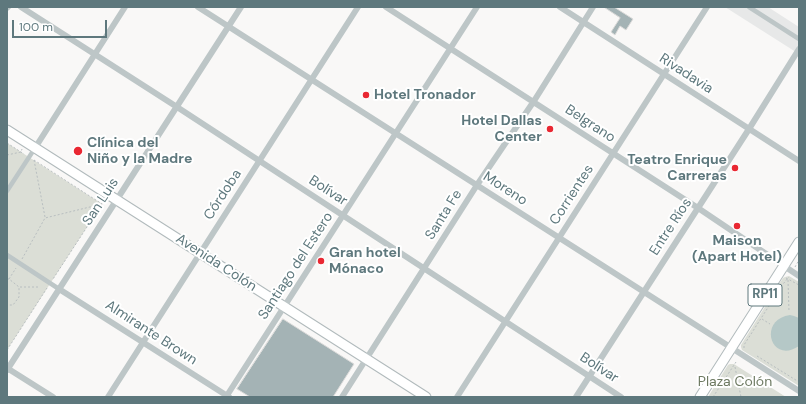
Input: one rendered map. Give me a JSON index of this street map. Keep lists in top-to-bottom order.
{
  "streets": {
    "main road": ["Avenida Colón", "RP11"],
    "street": [
      "Rivadavia",
      "Belgrano",
      "Moreno",
      "Bolívar",
      "Córdoba",
      "Corrientes",
      "San Luis",
      "Santa Fe",
      "Entre Ríos",
      "Santiago del Estero",
      "Almirante Brown"
    ]
  },
  "crossings": [
    ["Rivadavia", "Corrientes"],
    ["Rivadavia", "Santa Fe"],
    ["Rivadavia", "Entre Ríos"],
    ["Belgrano", "Corrientes"],
    ["Belgrano", "Santa Fe"],
    ["Belgrano", "Entre Ríos"],
    ["Belgrano", "Santiago del Estero"],
    ["Belgrano", "RP11"],
    ["Moreno", "Córdoba"],
    ["Moreno", "Corrientes"],
    ["Moreno", "San Luis"],
    ["Moreno", "Santa Fe"],
    ["Moreno", "Entre Ríos"],
    ["Moreno", "Santiago del Estero"],
    ["Moreno", "RP11"],
    ["Bolívar", "Córdoba"],
    ["Bolívar", "Corrientes"],
    ["Bolívar", "San Luis"],
    ["Bolívar", "Santa Fe"],
    ["Bolívar", "Entre Ríos"],
    ["Bolívar", "Santiago del Estero"],
    ["Córdoba", "Avenida Colón"],
    ["Córdoba", "Almirante Brown"],
    ["San Luis", "Avenida Colón"],
    ["San Luis", "Almirante Brown"],
    ["Santa Fe", "Avenida Colón"],
    ["Avenida Colón", "Santiago del Estero"],
    ["Santiago del Estero", "Almirante Brown"]
  ],
  "parks": ["Plaza Colón"],
  "places": [
    "Hotel Tronador",
    "Hotel Dallas Center",
    "Clínica del Niño y la Madre",
    "Teatro Enrique Carreras",
    "Maison (Apart Hotel)",
    "Gran hotel Mónaco"
  ],
  "scale_bar": "100 m"
}
